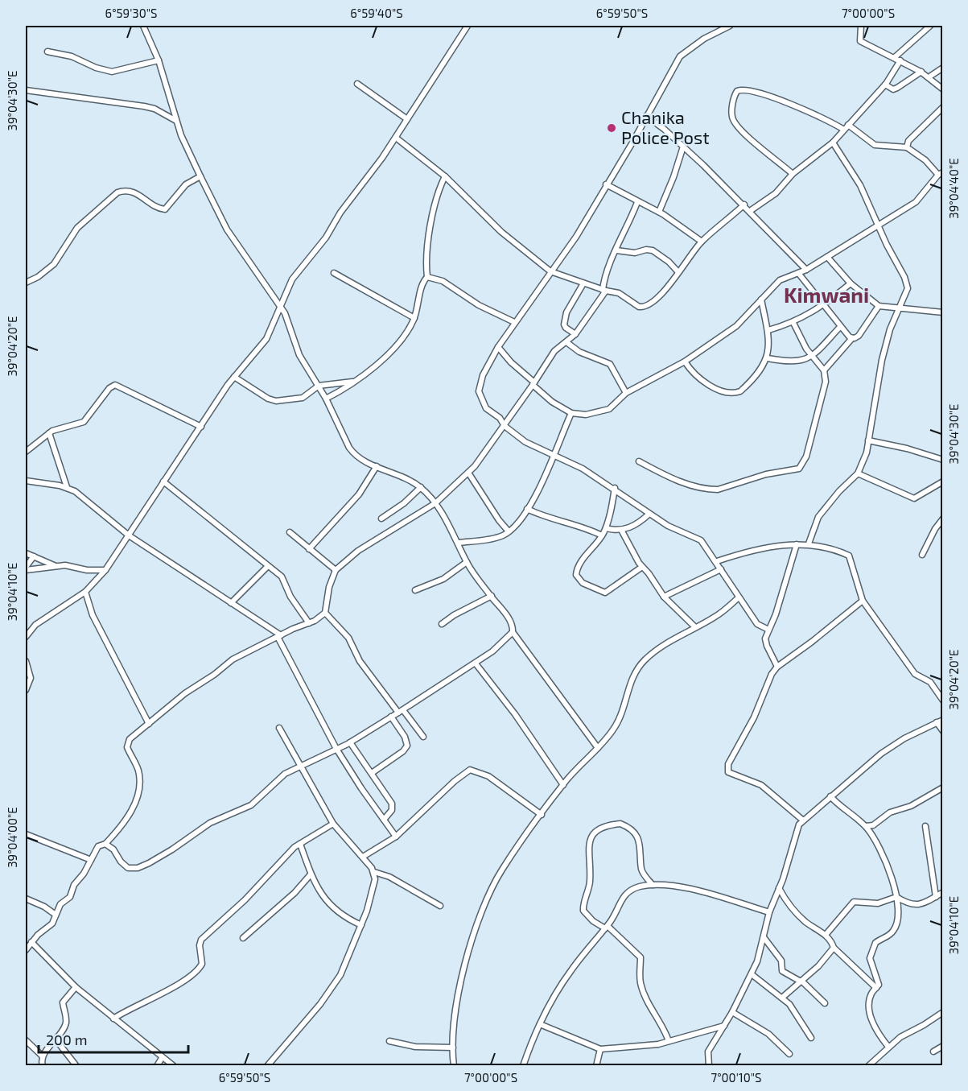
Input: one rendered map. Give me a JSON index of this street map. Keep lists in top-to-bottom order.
{
  "districts": ["Kimwani"],
  "places": ["Chanika Police Post"],
  "scale_bar": "200 m",
  "coordinates": [
    "6°59'30\"S",
    "6°59'40\"S",
    "6°59'50\"S",
    "7°00'00\"S",
    "39°04'30\"E",
    "39°04'40\"E",
    "39°04'20\"E",
    "39°04'10\"E",
    "39°04'00\"E",
    "7°00'10\"S"
  ]
}
